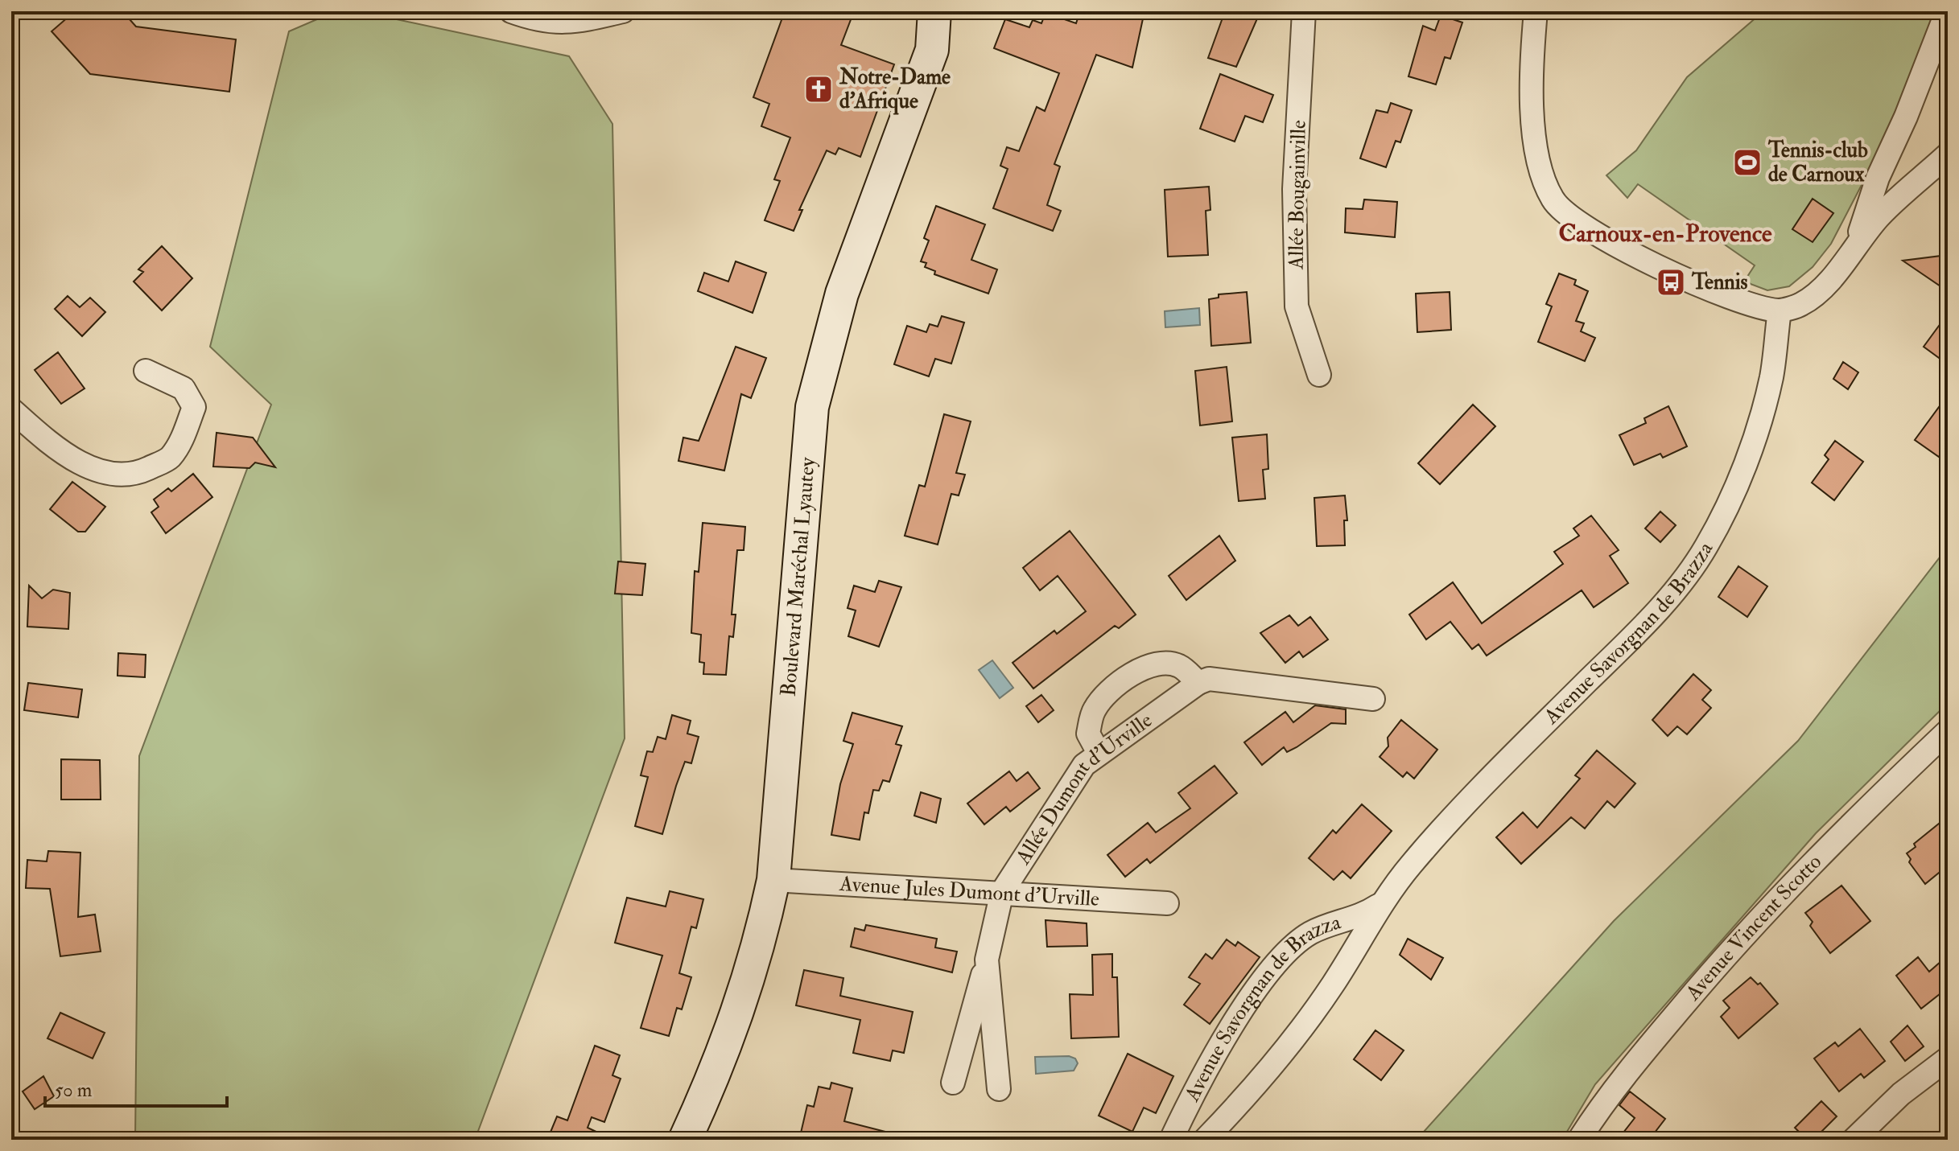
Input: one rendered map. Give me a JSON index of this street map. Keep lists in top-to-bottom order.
{
  "streets": {
    "main road": ["Boulevard Maréchal Lyautey"],
    "street": [
      "Allée Bougainville",
      "Avenue Savorgnan de Brazza",
      "Allée Dumont d'Urville",
      "Avenue Jules Dumont d'Urville",
      "Avenue Vincent Scotto"
    ]
  },
  "crossings": [
    ["Boulevard Maréchal Lyautey", "Avenue Jules Dumont d'Urville"],
    ["Allée Dumont d'Urville", "Avenue Jules Dumont d'Urville"]
  ],
  "districts": ["Carnoux-en-Provence"],
  "places": {
    "church": ["Notre-Dame d'Afrique"],
    "sports": ["Tennis-club de Carnoux"],
    "bus stop": ["Tennis"]
  },
  "scale_bar": "50 m"
}
